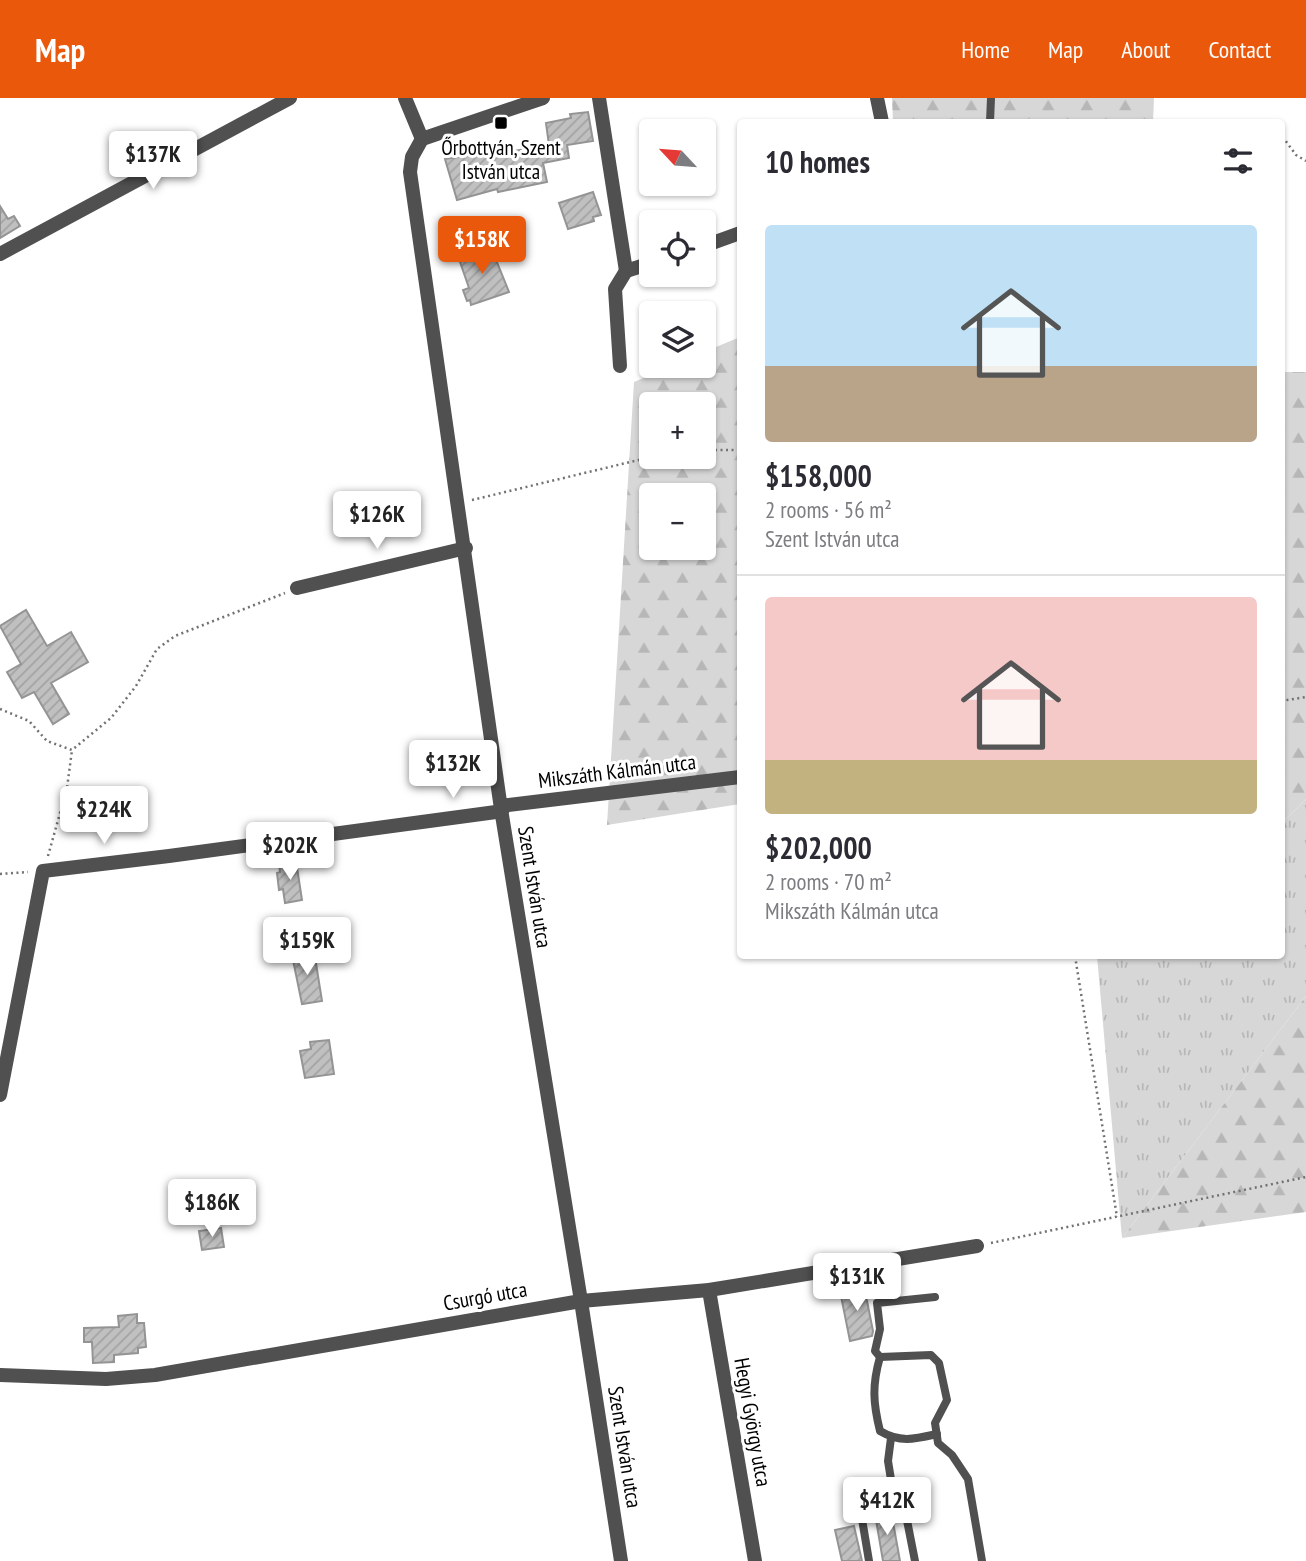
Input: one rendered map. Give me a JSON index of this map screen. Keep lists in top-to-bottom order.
{
  "streets": {
    "street": [
      "Mikszáth Kálmán utca",
      "Szent István utca",
      "Csurgó utca",
      "Hegyi György utca"
    ]
  },
  "crossings": [
    ["Mikszáth Kálmán utca", "Szent István utca"],
    ["Szent István utca", "Csurgó utca"],
    ["Csurgó utca", "Hegyi György utca"]
  ],
  "places": {
    "transit": ["Őrbottyán, Szent István utca"]
  },
  "north": "top left",
  "page": {
    "header": "Map",
    "nav": [
      "Home",
      "Map",
      "About",
      "Contact"
    ],
    "map_buttons": ["+", "−"],
    "heading": "10 homes",
    "price": [
      "$137K",
      "$158K",
      "$126K",
      "$132K",
      "$224K",
      "$202K",
      "$159K",
      "$186K",
      "$131K",
      "$412K"
    ],
    "list": [
      {
        "name": "$158,000",
        "note": "2 rooms · 56 m² · Szent István utca"
      },
      {
        "name": "$202,000",
        "note": "2 rooms · 70 m² · Mikszáth Kálmán utca"
      }
    ]
  }
}
